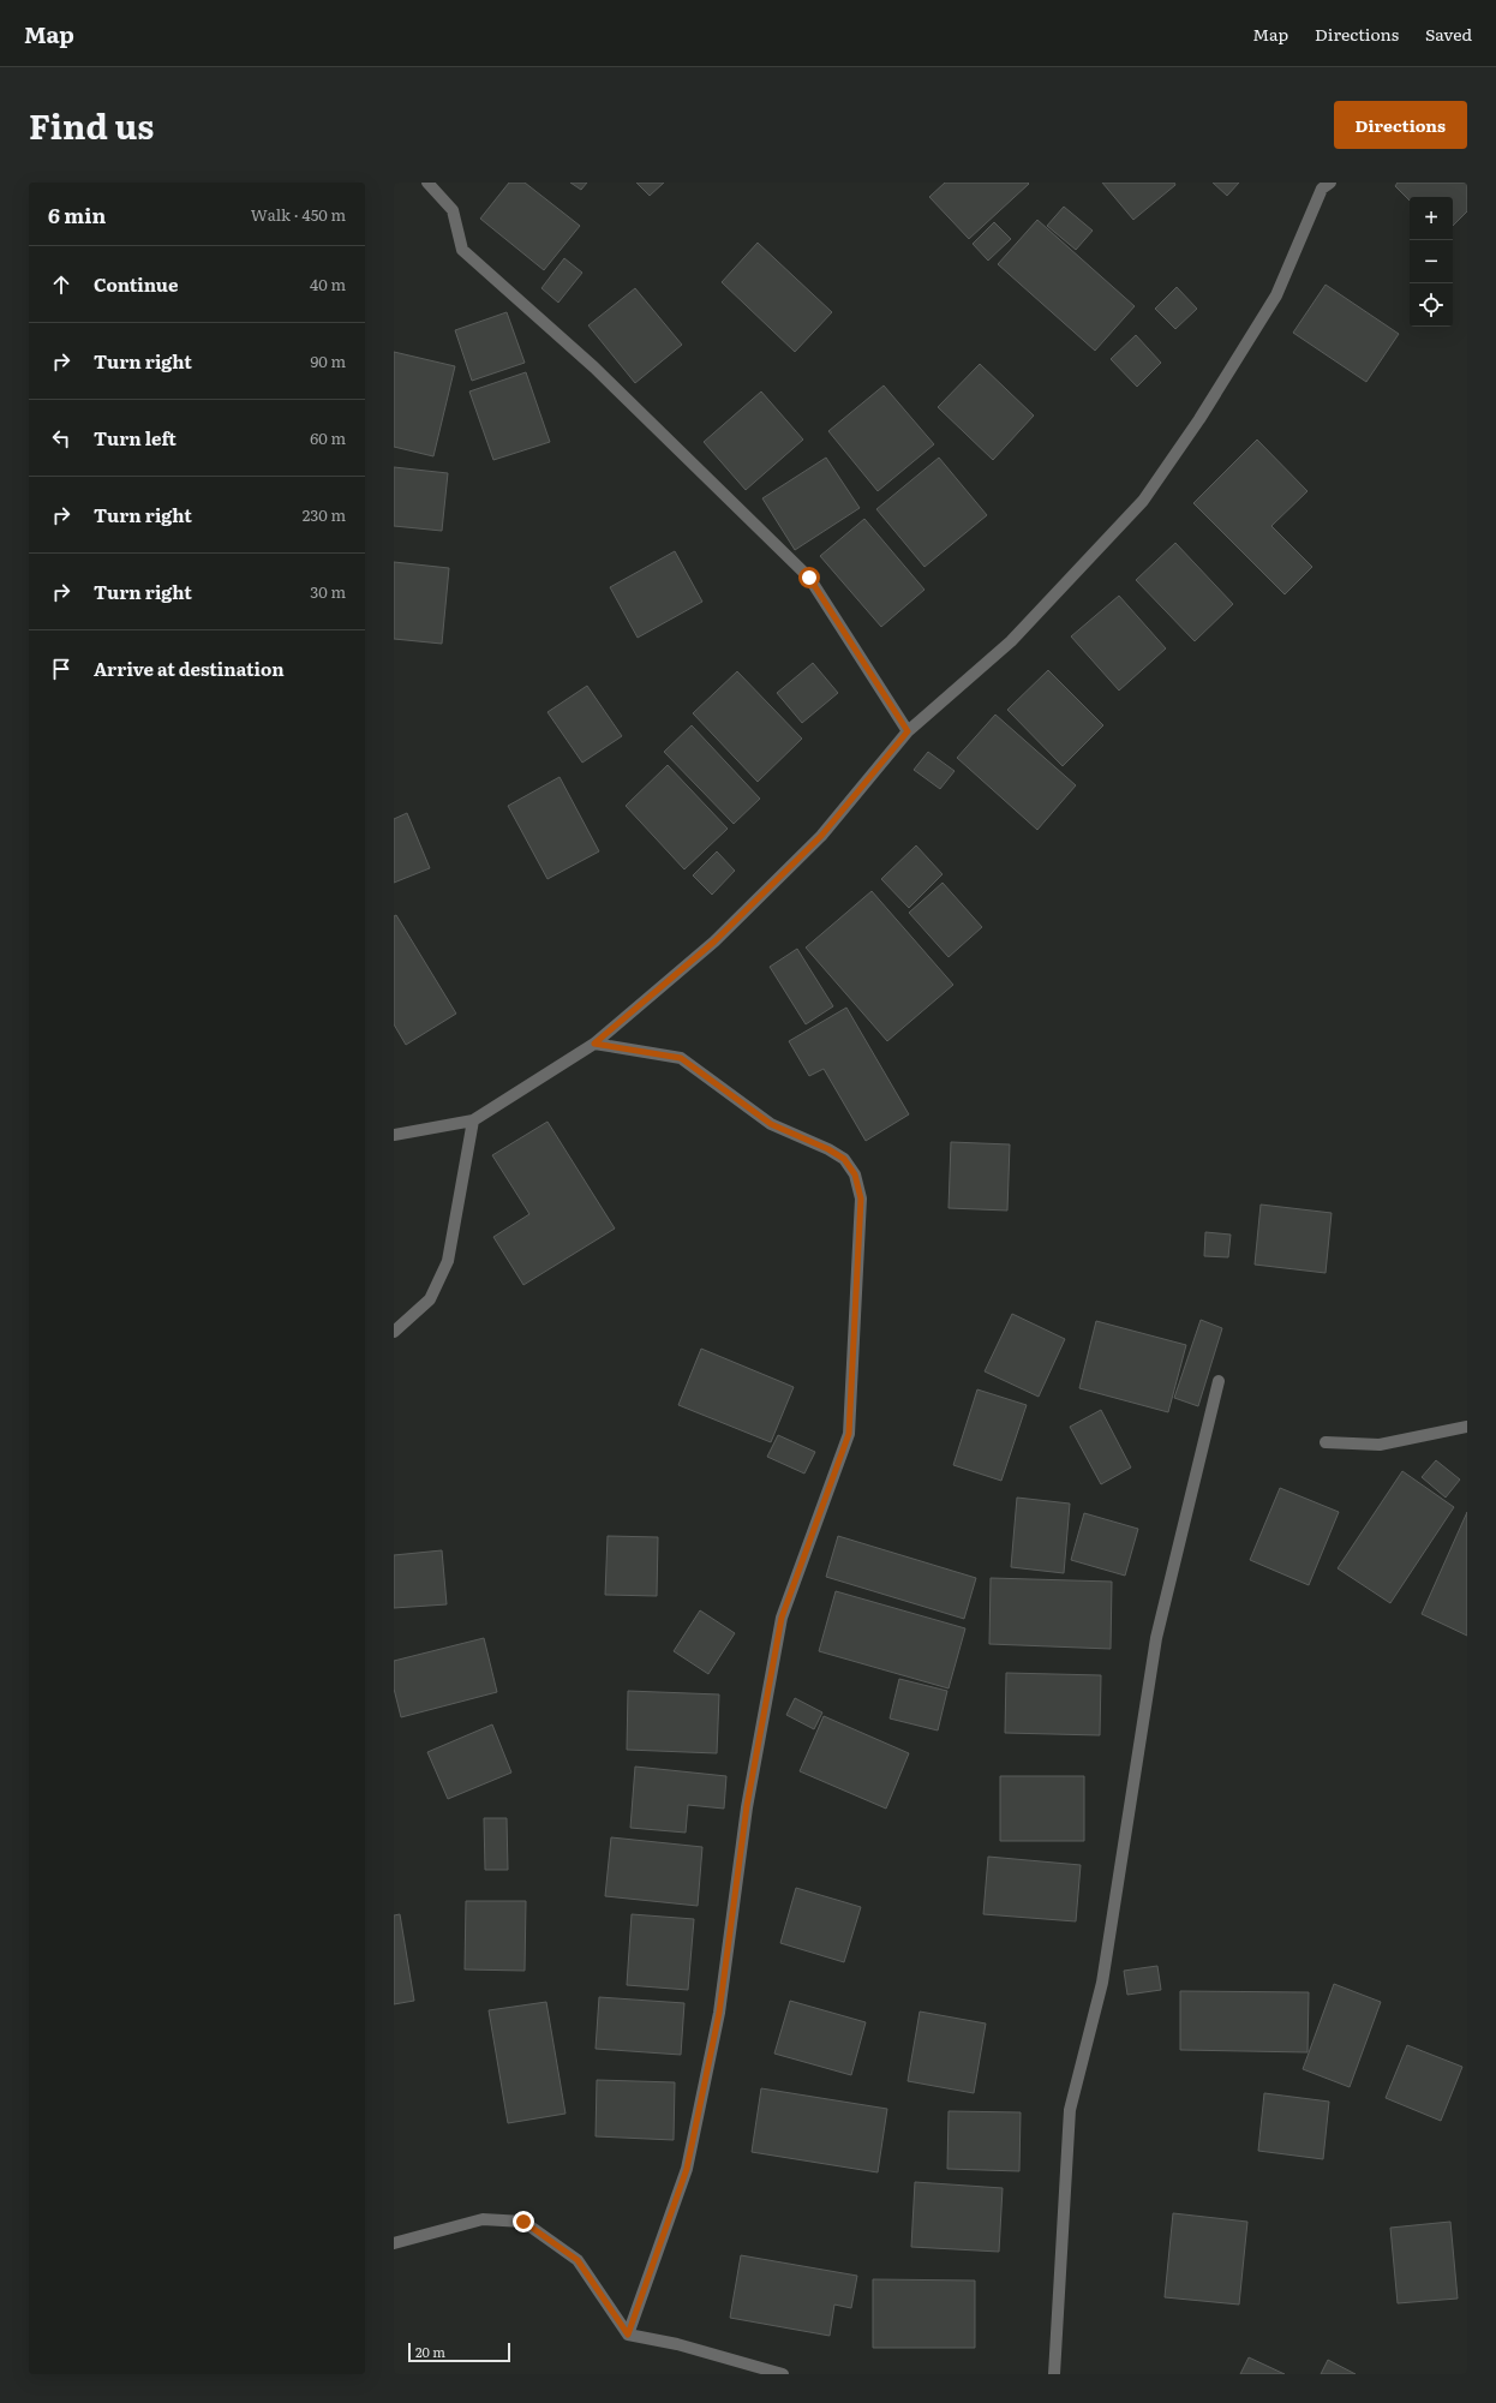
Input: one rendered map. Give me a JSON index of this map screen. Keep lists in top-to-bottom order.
{
  "scale_bar": "20 m",
  "page": {
    "header": "Map",
    "nav": ["Map", "Directions", "Saved"],
    "title": "Find us",
    "buttons": "Directions",
    "heading": ["6 min", "Walk · 450 m"],
    "map_buttons": ["+", "−"],
    "list": [
      ["Continue", "40 m"],
      ["Turn right", "90 m"],
      ["Turn left", "60 m"],
      ["Turn right", "230 m"],
      ["Turn right", "30 m"],
      "Arrive at destination"
    ],
    "scale": "20 m"
  }
}
